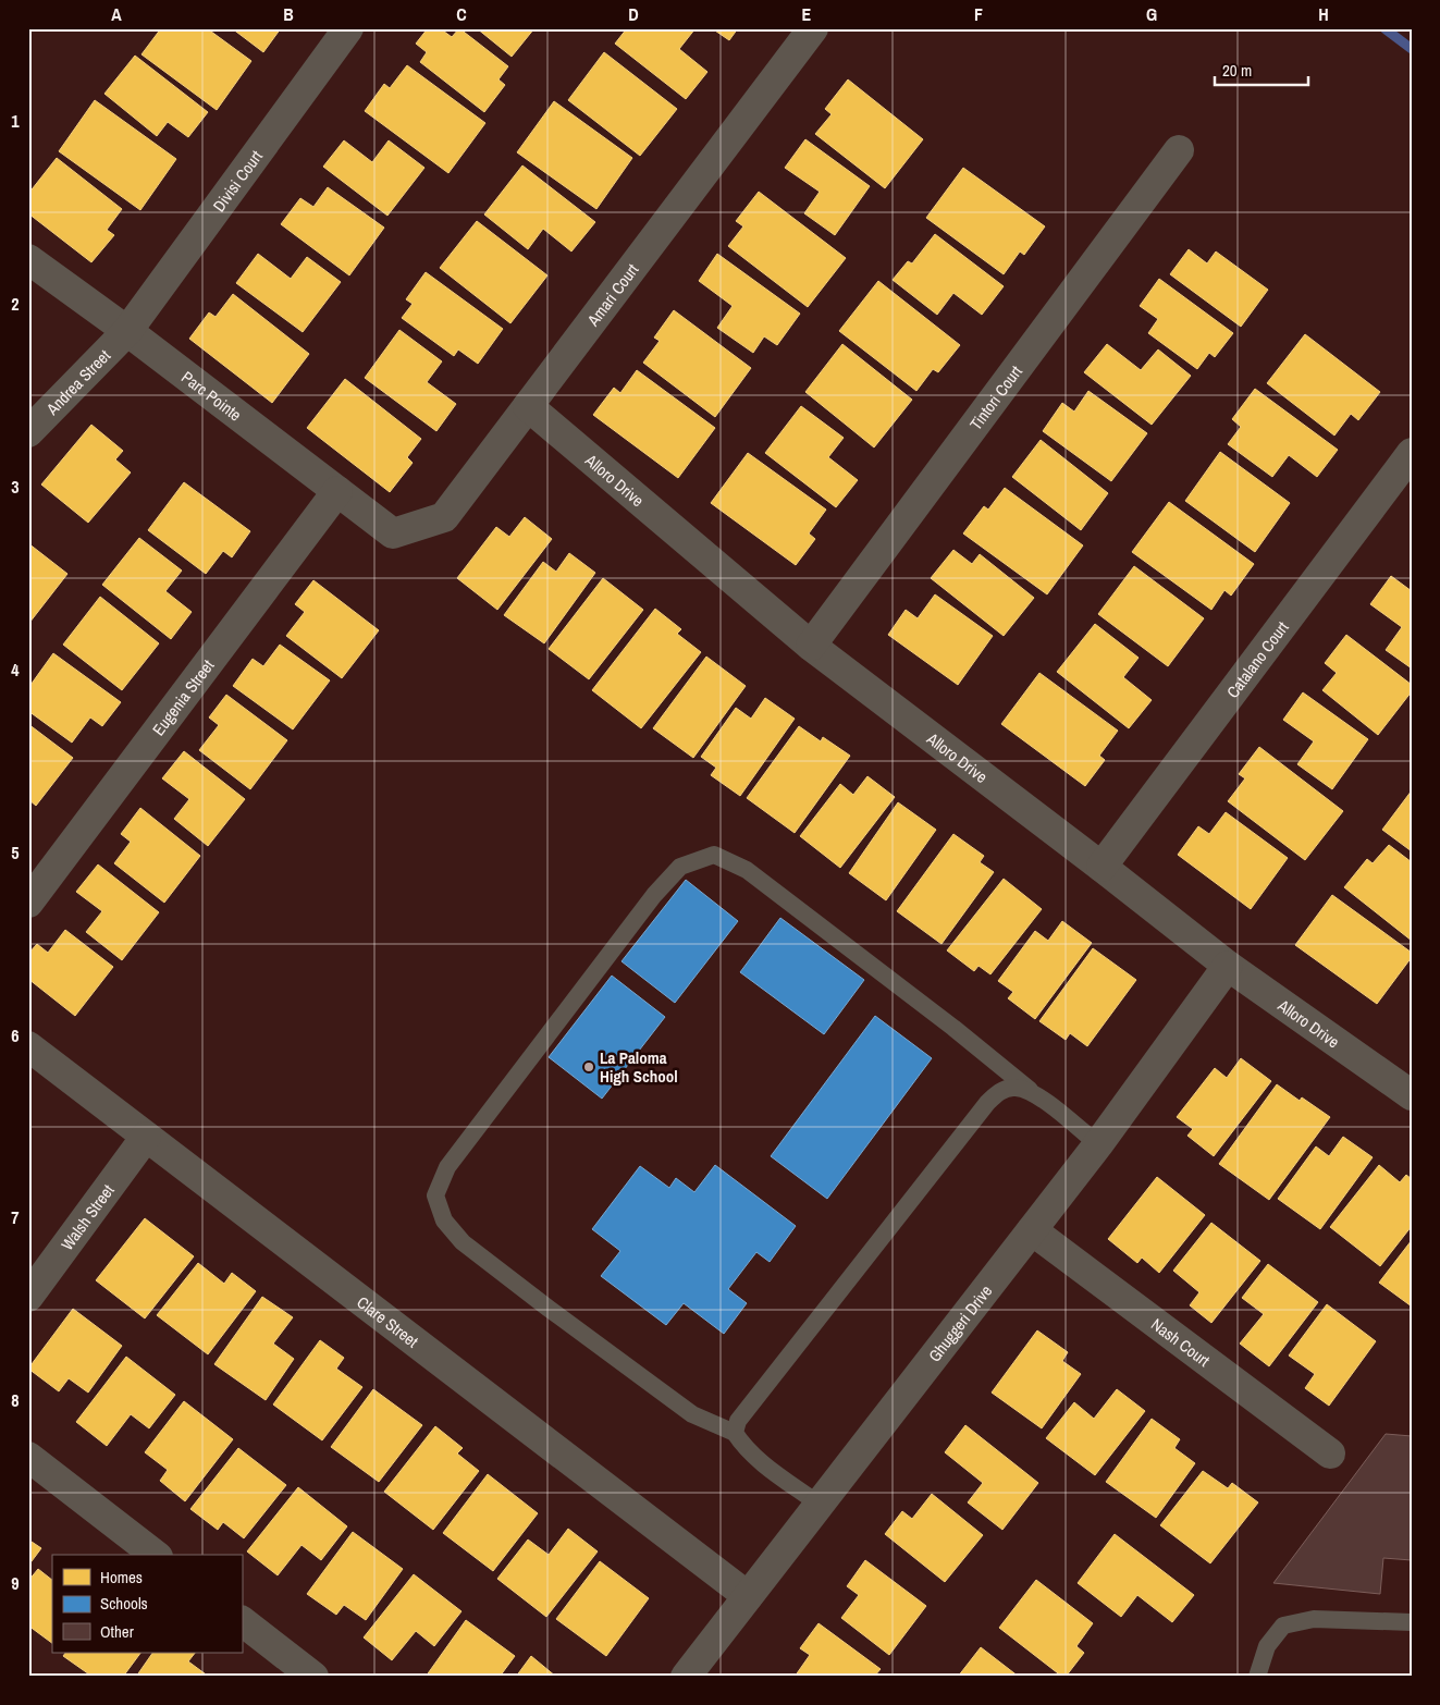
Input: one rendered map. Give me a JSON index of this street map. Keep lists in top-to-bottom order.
{
  "streets": {
    "street": [
      "Divisi Court",
      "Amari Court",
      "Andrea Street",
      "Parc Pointe",
      "Tintori Court",
      "Alloro Drive",
      "Catalano Court",
      "Eugenia Street",
      "Walsh Street",
      "Clare Street",
      "Ghuggeri Drive",
      "Nash Court"
    ]
  },
  "crossings": [
    ["Divisi Court", "Andrea Street"],
    ["Divisi Court", "Parc Pointe"],
    ["Amari Court", "Parc Pointe"],
    ["Amari Court", "Alloro Drive"],
    ["Andrea Street", "Parc Pointe"],
    ["Parc Pointe", "Eugenia Street"],
    ["Tintori Court", "Alloro Drive"],
    ["Alloro Drive", "Catalano Court"],
    ["Alloro Drive", "Ghuggeri Drive"],
    ["Walsh Street", "Clare Street"],
    ["Clare Street", "Ghuggeri Drive"],
    ["Ghuggeri Drive", "Nash Court"]
  ],
  "places": ["La Paloma High School"],
  "legend": ["Homes", "Schools", "Other"],
  "scale_bar": "20 m",
  "grid": {
    "columns": [
      "A",
      "B",
      "C",
      "D",
      "E",
      "F",
      "G",
      "H"
    ],
    "rows": [
      "1",
      "2",
      "3",
      "4",
      "5",
      "6",
      "7",
      "8",
      "9"
    ]
  }
}
